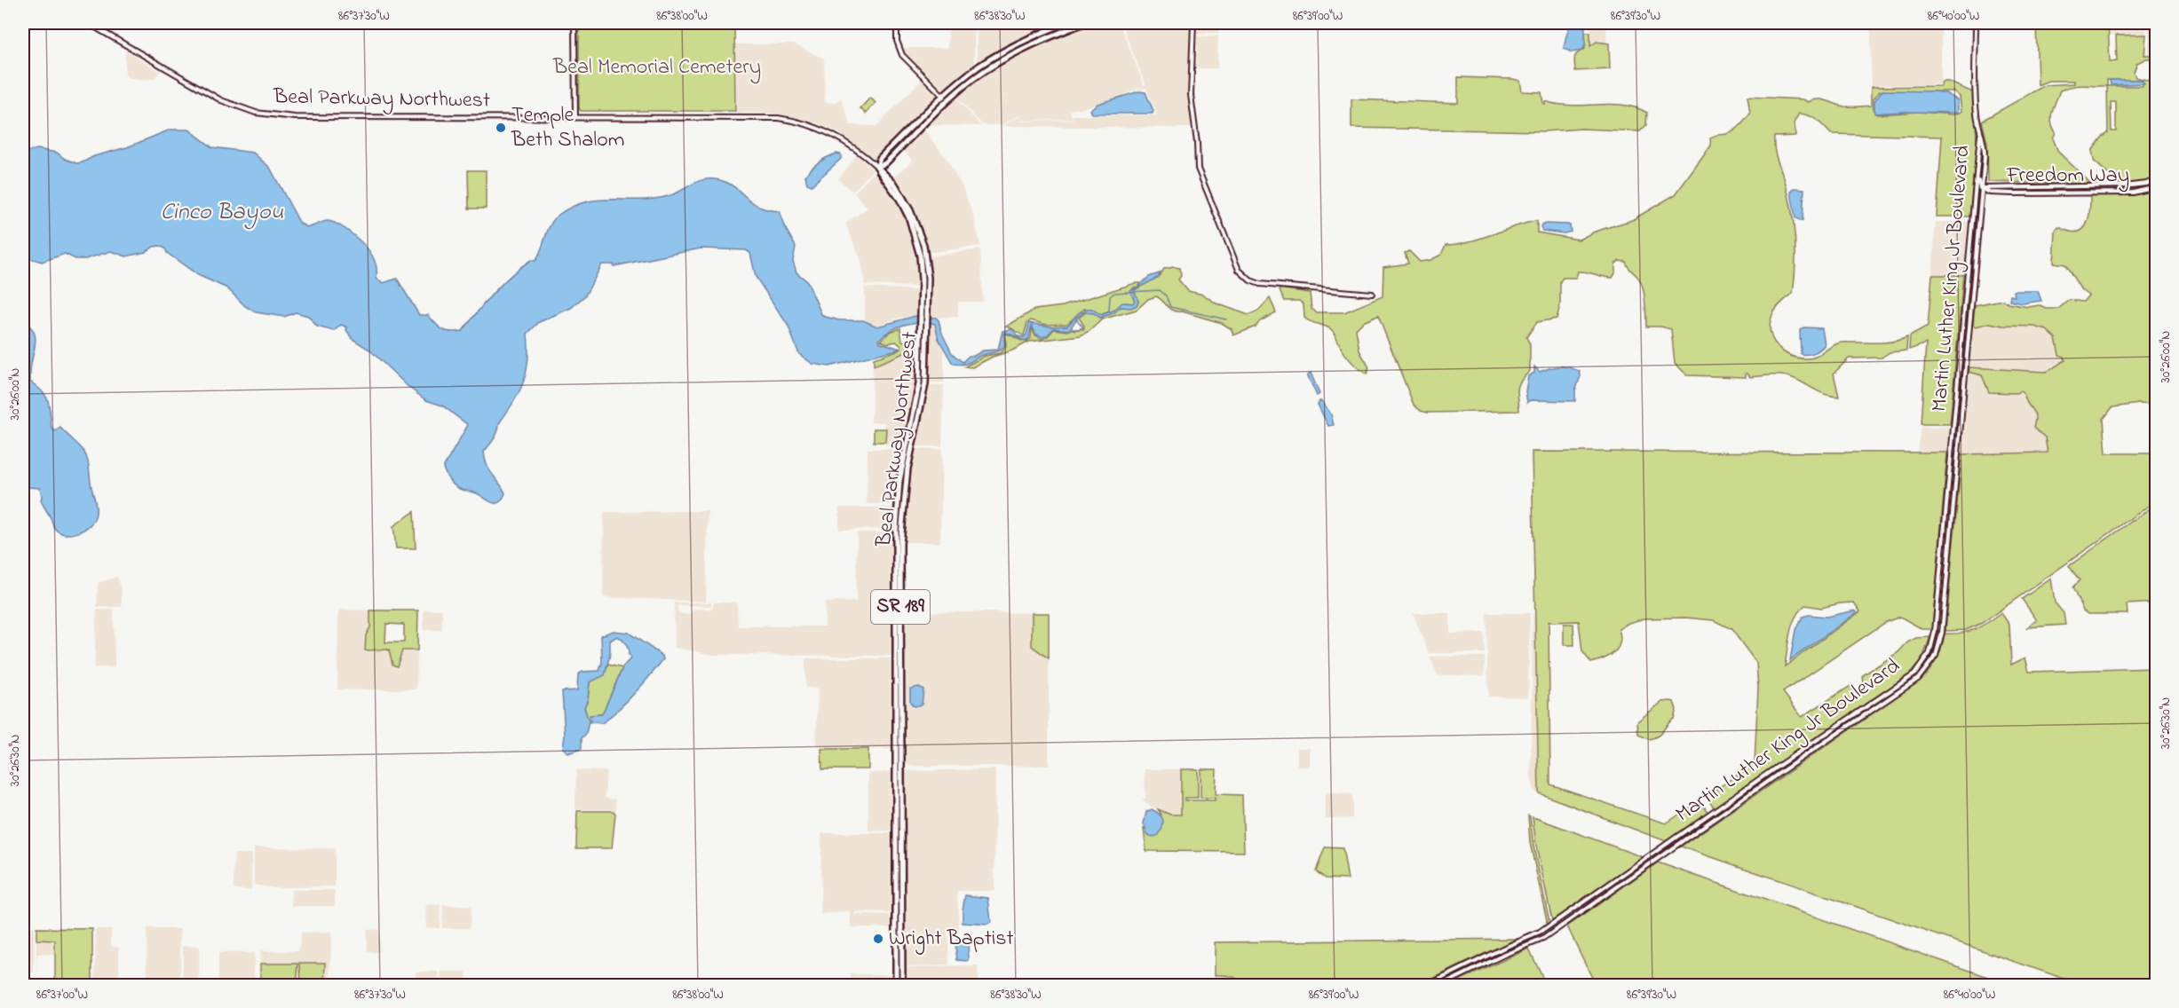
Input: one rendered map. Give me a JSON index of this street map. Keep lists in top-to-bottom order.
{
  "streets": {
    "main road": [
      "Beal Parkway Northwest",
      "Freedom Way",
      "Martin Luther King Jr Boulevard",
      "SR 189"
    ]
  },
  "crossings": [
    ["Freedom Way", "Martin Luther King Jr Boulevard"]
  ],
  "water": ["Cinco Bayou"],
  "parks": ["Beal Memorial Cemetery"],
  "places": ["Temple Beth Shalom", "Wright Baptist"],
  "coordinates": [
    "86°37'30\"W",
    "86°38'00\"W",
    "86°38'30\"W",
    "86°39'00\"W",
    "86°39'30\"W",
    "86°40'00\"W",
    "30°26'00\"N",
    "30°26'30\"N",
    "86°37'00\"W"
  ]
}
